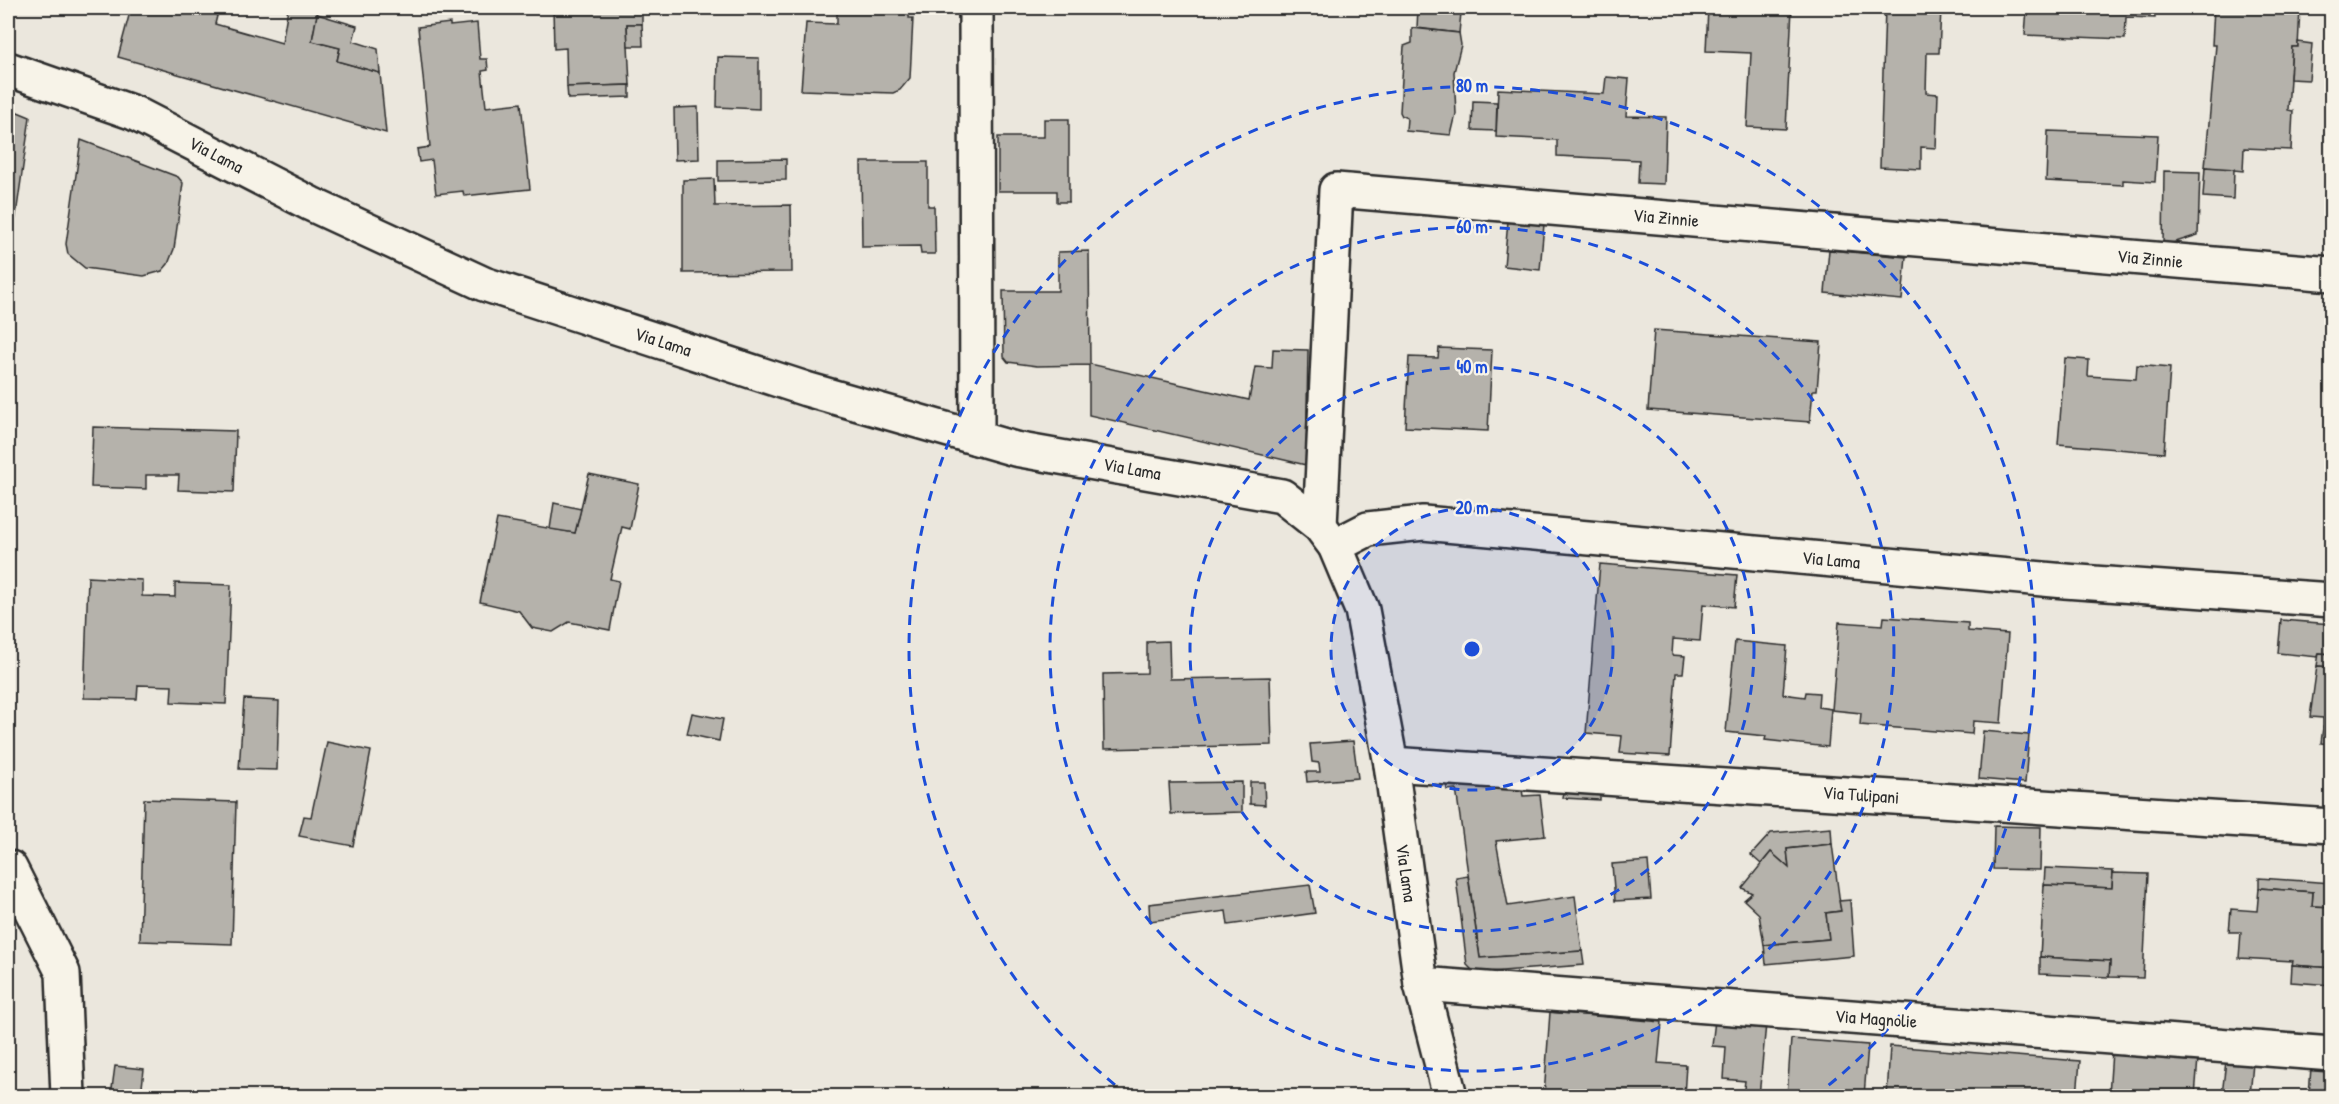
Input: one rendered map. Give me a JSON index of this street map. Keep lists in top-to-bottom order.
{
  "streets": {
    "street": [
      "Via Lama",
      "Via Zinnie",
      "Via Tulipani",
      "Via Magnolie"
    ]
  },
  "crossings": [
    ["Via Lama", "Via Zinnie"],
    ["Via Lama", "Via Tulipani"],
    ["Via Lama", "Via Magnolie"]
  ],
  "rings": [
    "80 m",
    "60 m",
    "40 m",
    "20 m"
  ]
}
